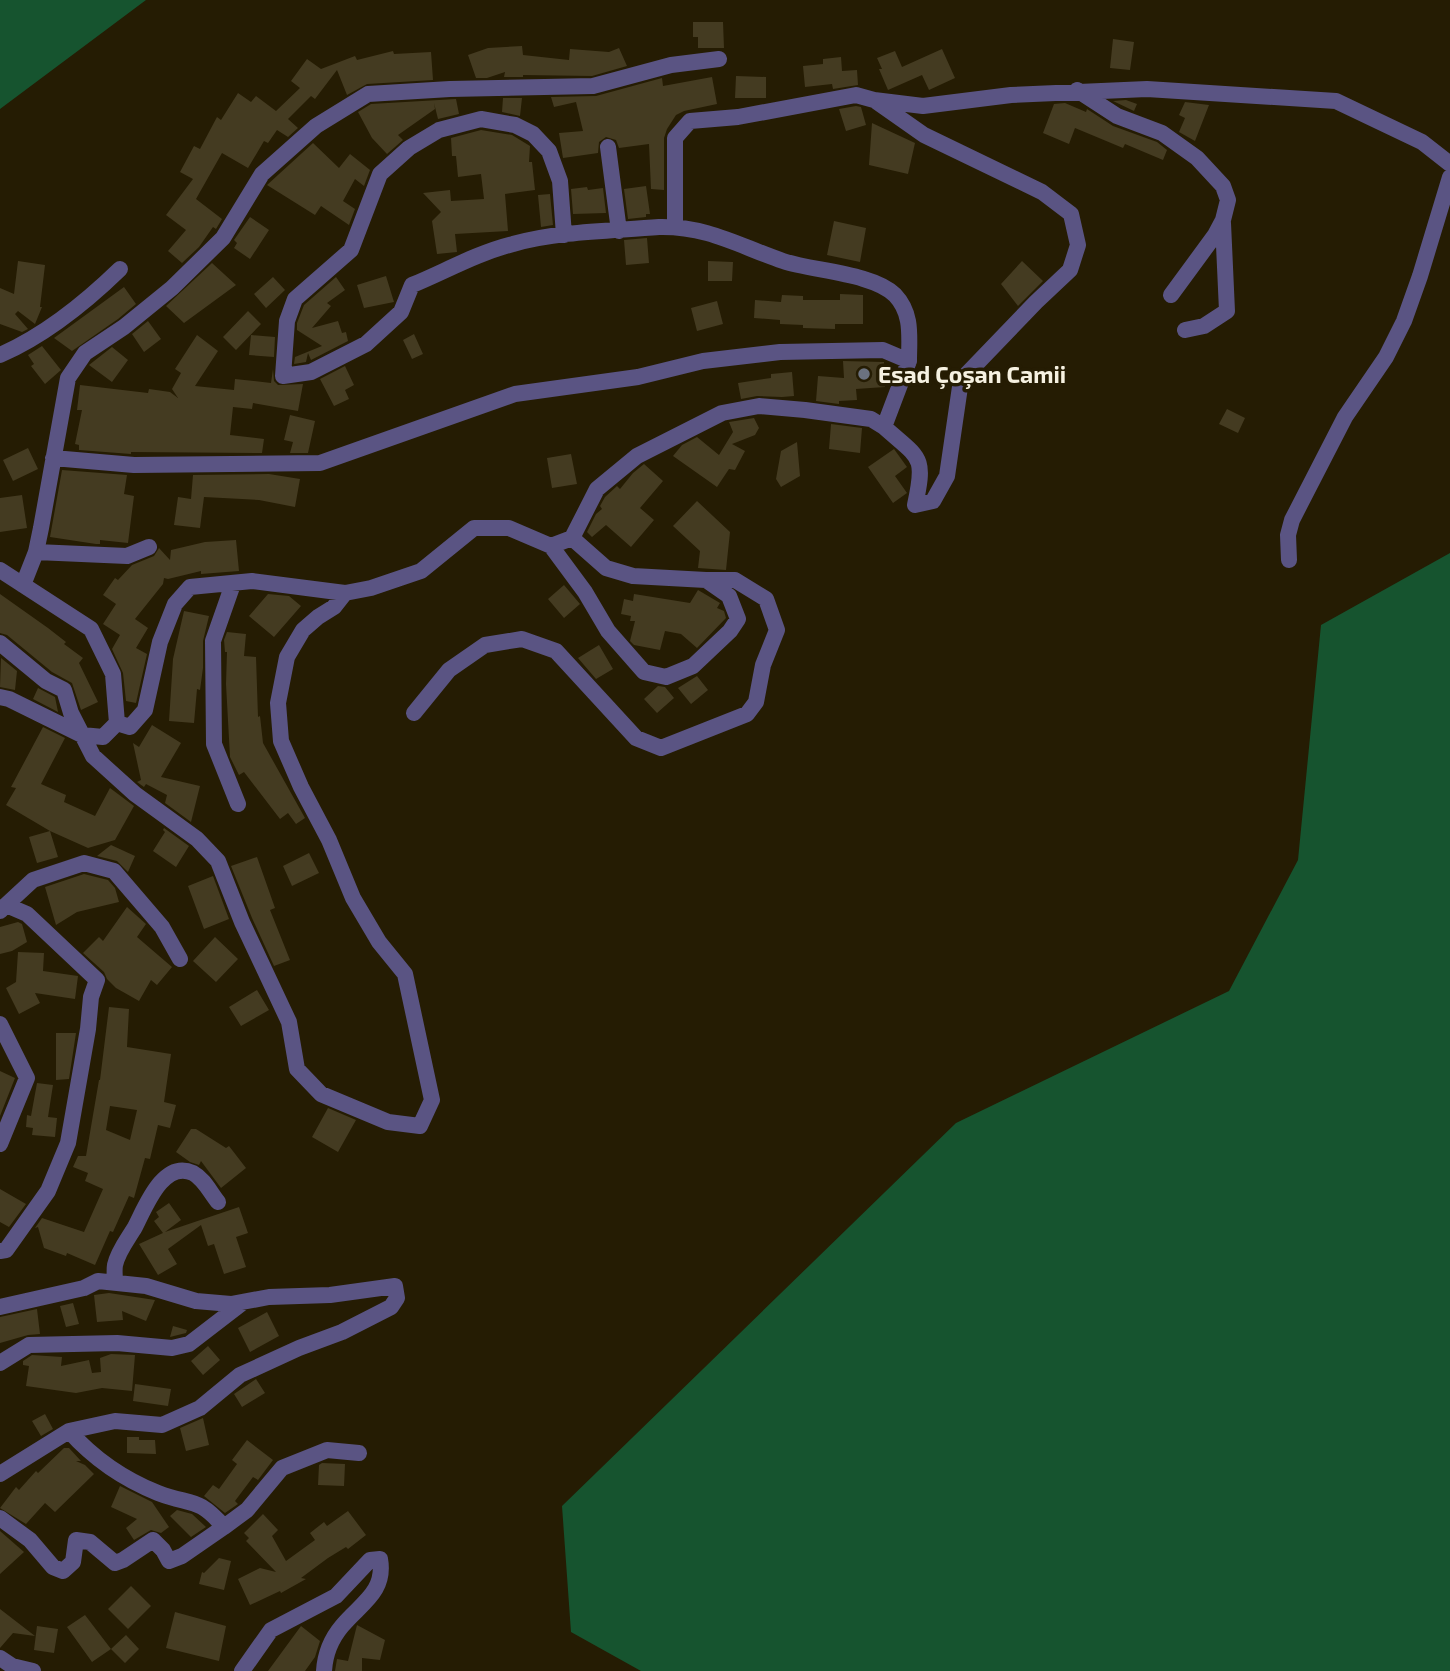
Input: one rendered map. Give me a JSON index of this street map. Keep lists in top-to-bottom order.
{
  "places": ["Esad Çoşan Camii"]
}
